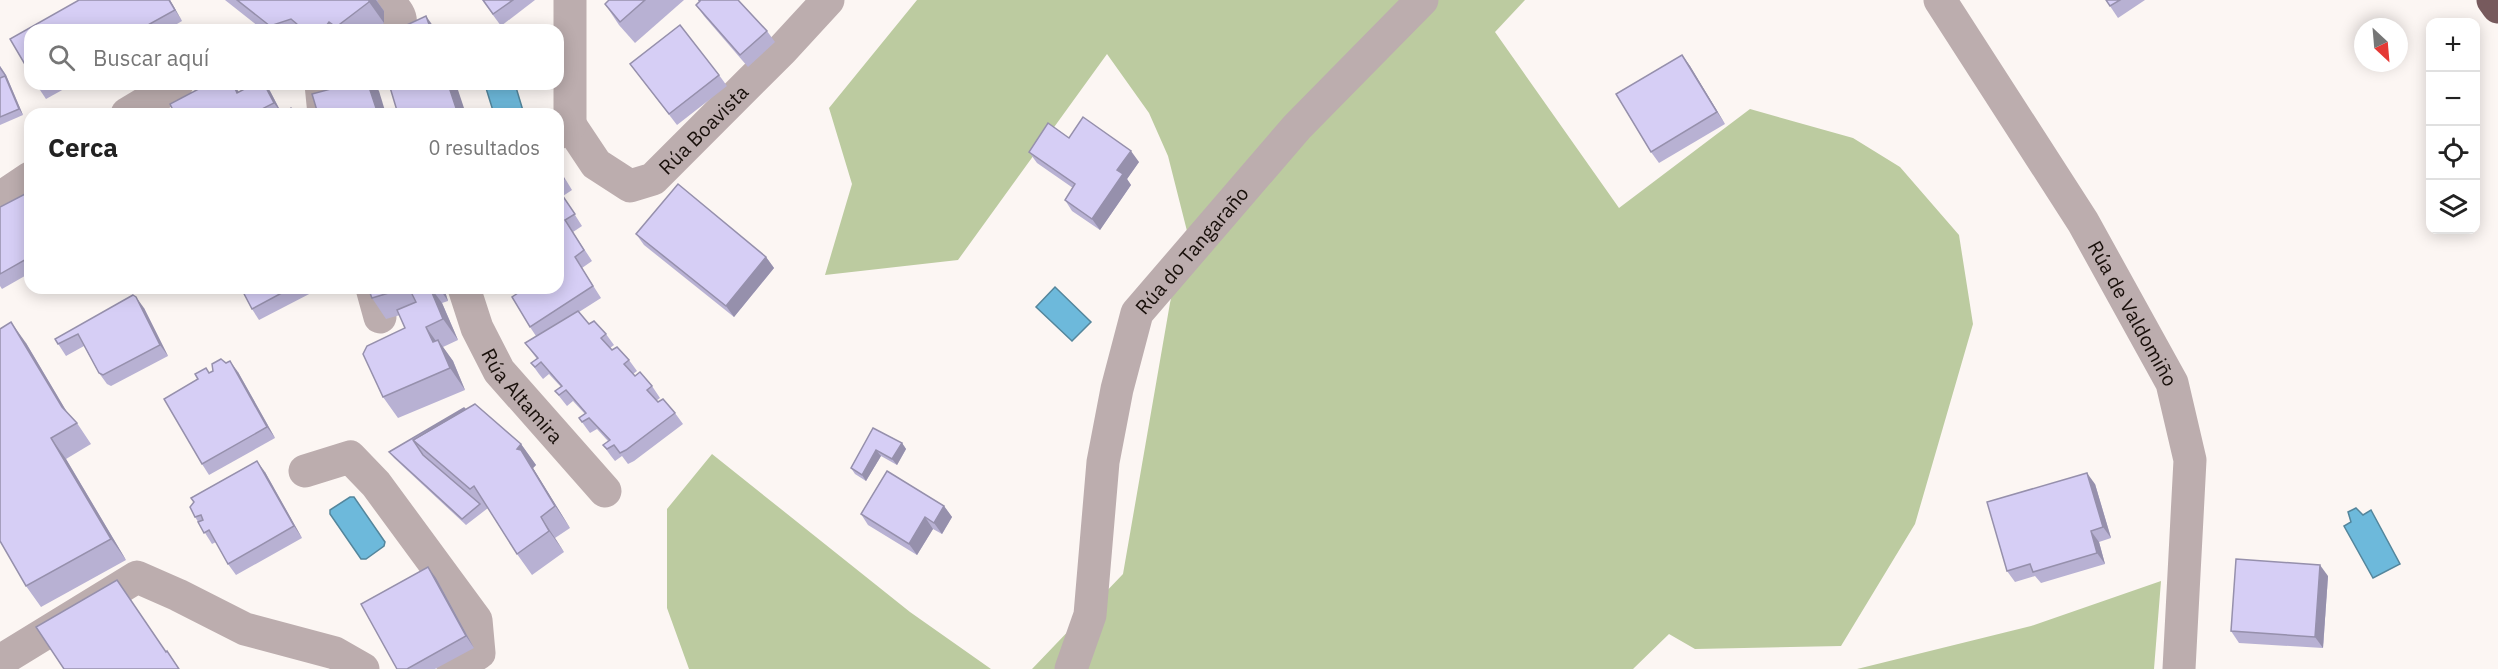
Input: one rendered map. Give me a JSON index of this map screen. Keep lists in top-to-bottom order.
{
  "streets": {
    "street": [
      "Rúa Boavista",
      "Rúa do Tangaraño",
      "Rúa de Valdomiño",
      "Rúa Altamira"
    ]
  },
  "north": "bottom right",
  "page": {
    "map_buttons": ["+", "−"],
    "search": "Buscar aquí",
    "heading": ["Cerca", "0 resultados"]
  }
}
